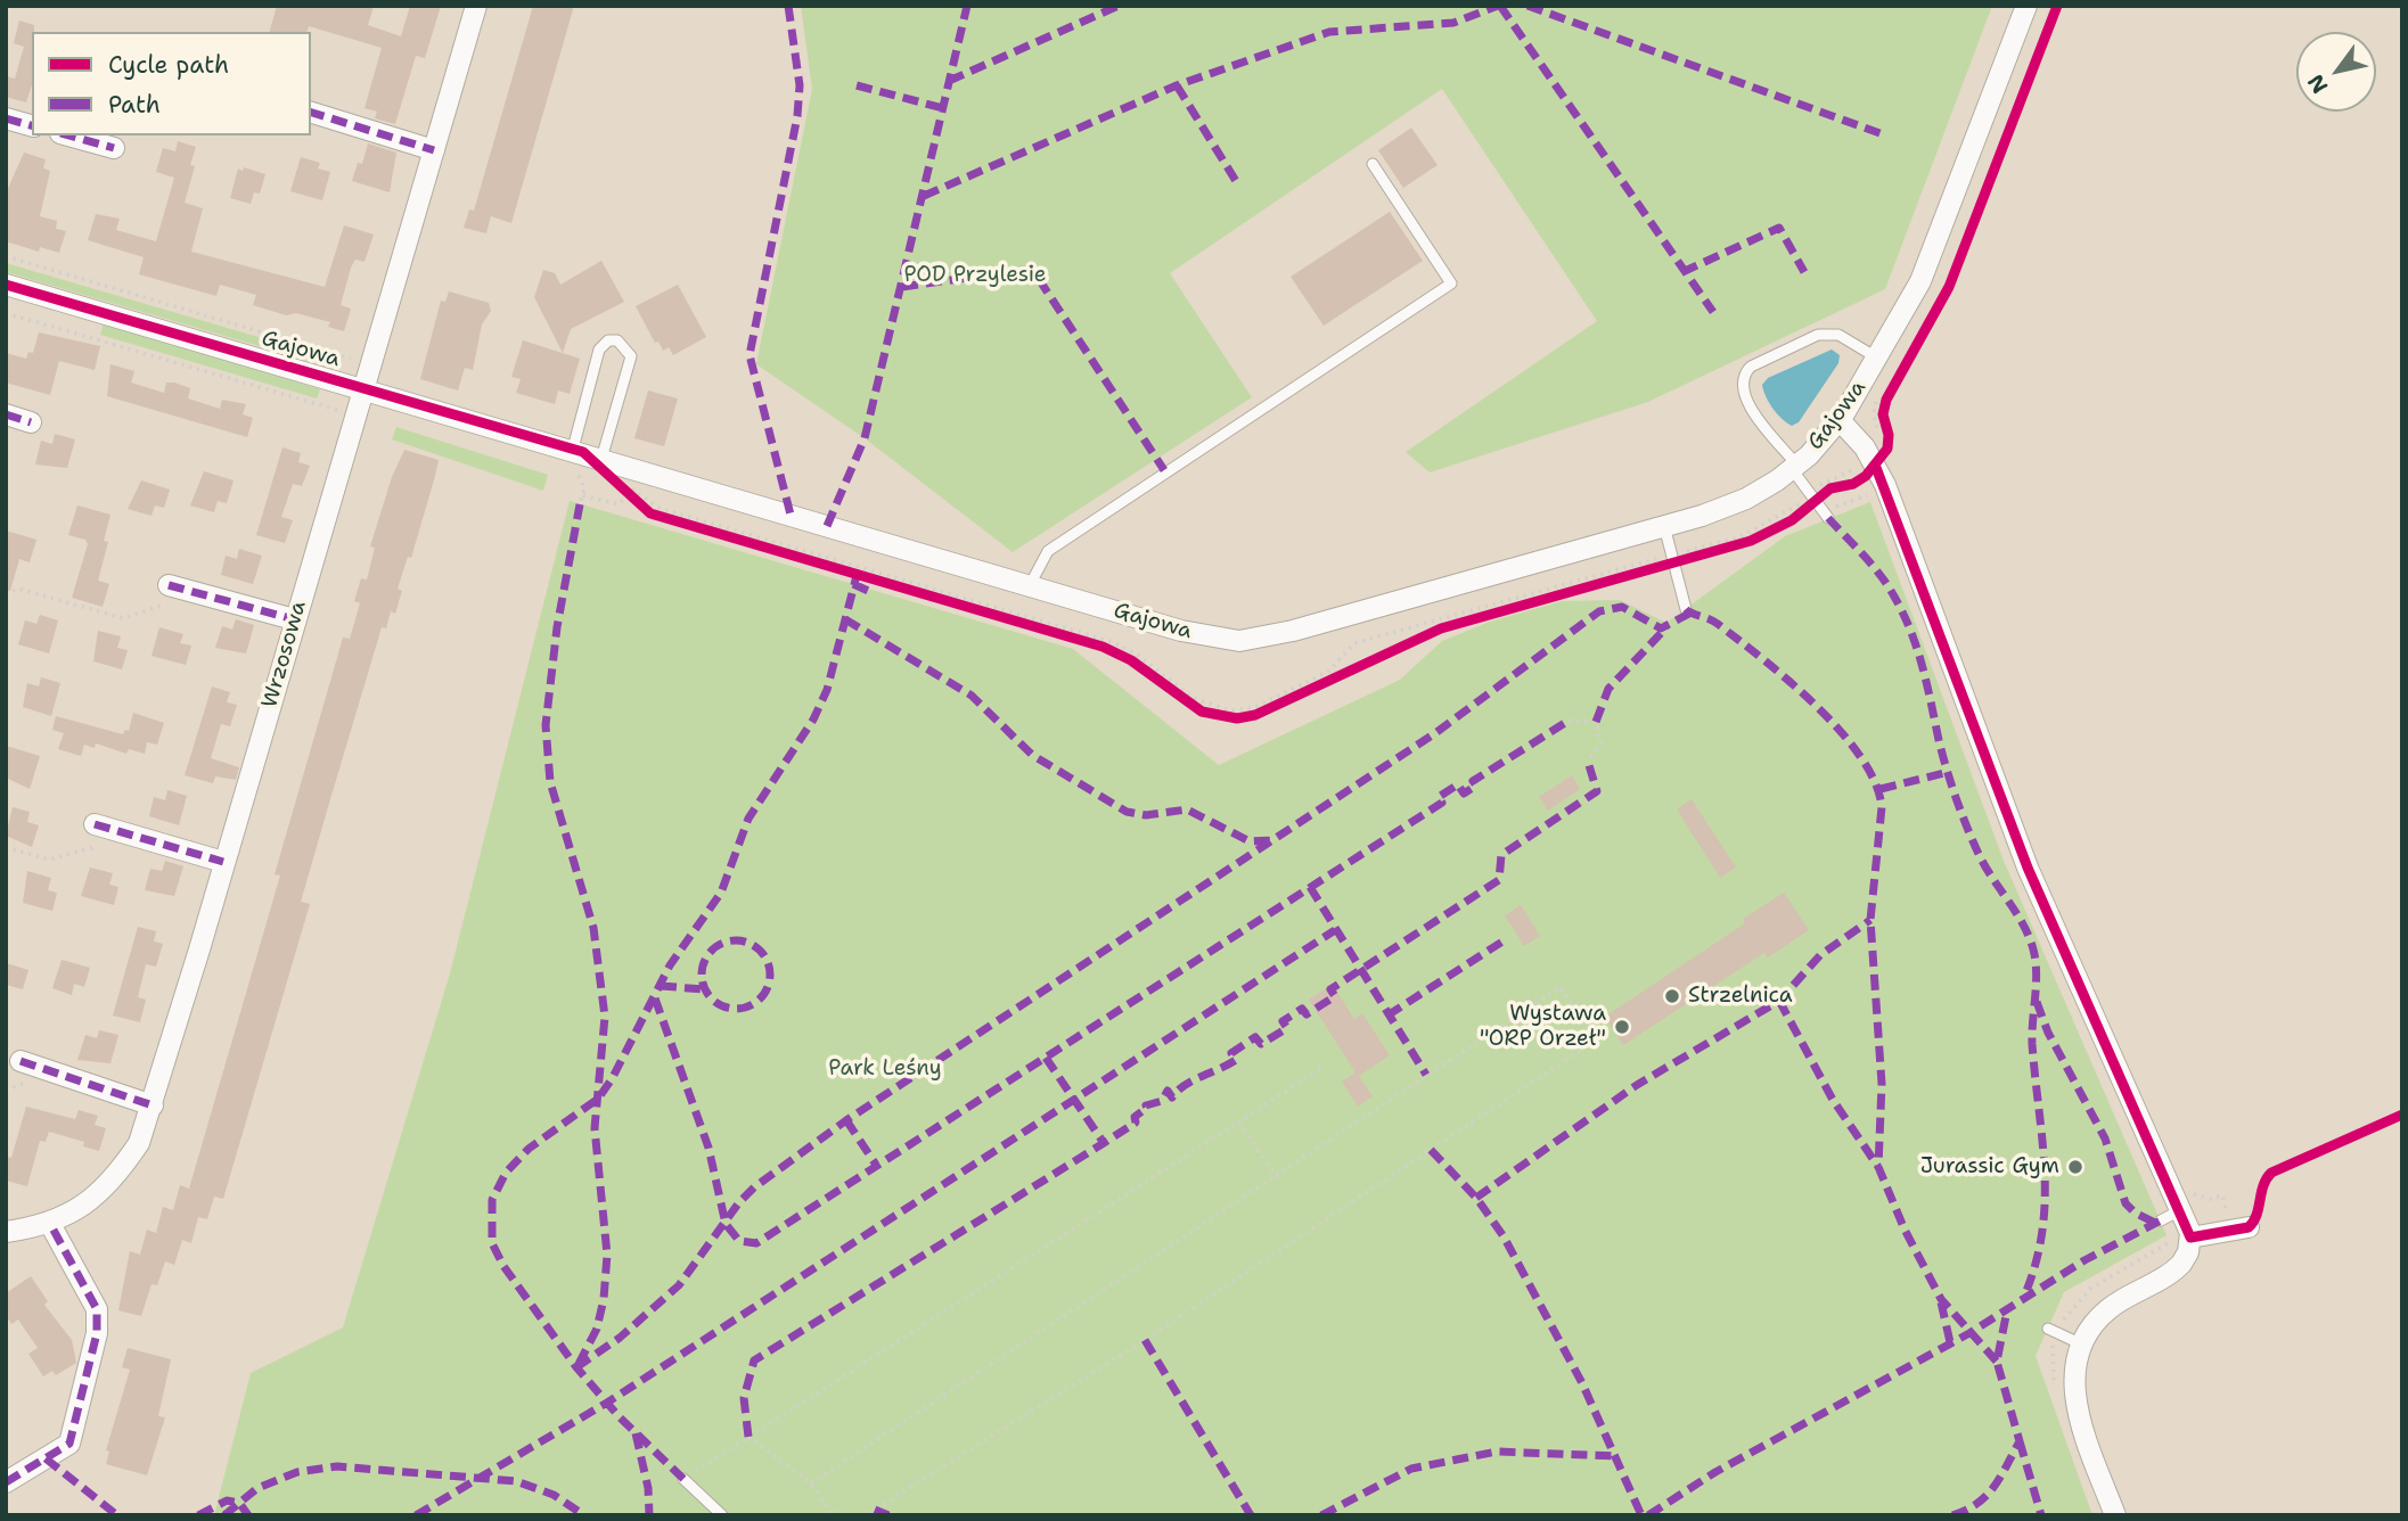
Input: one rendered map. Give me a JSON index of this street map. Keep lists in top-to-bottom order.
{
  "streets": {
    "street": ["Gajowa", "Wrzosowa"]
  },
  "crossings": [
    ["Gajowa", "Wrzosowa"]
  ],
  "parks": ["POD Przylesie", "Park Leśny"],
  "places": ["Strzelnica", "Wystawa \"ORP Orzeł\"", "Jurassic Gym"],
  "legend": ["Cycle path", "Path"],
  "north": "bottom left"
}
